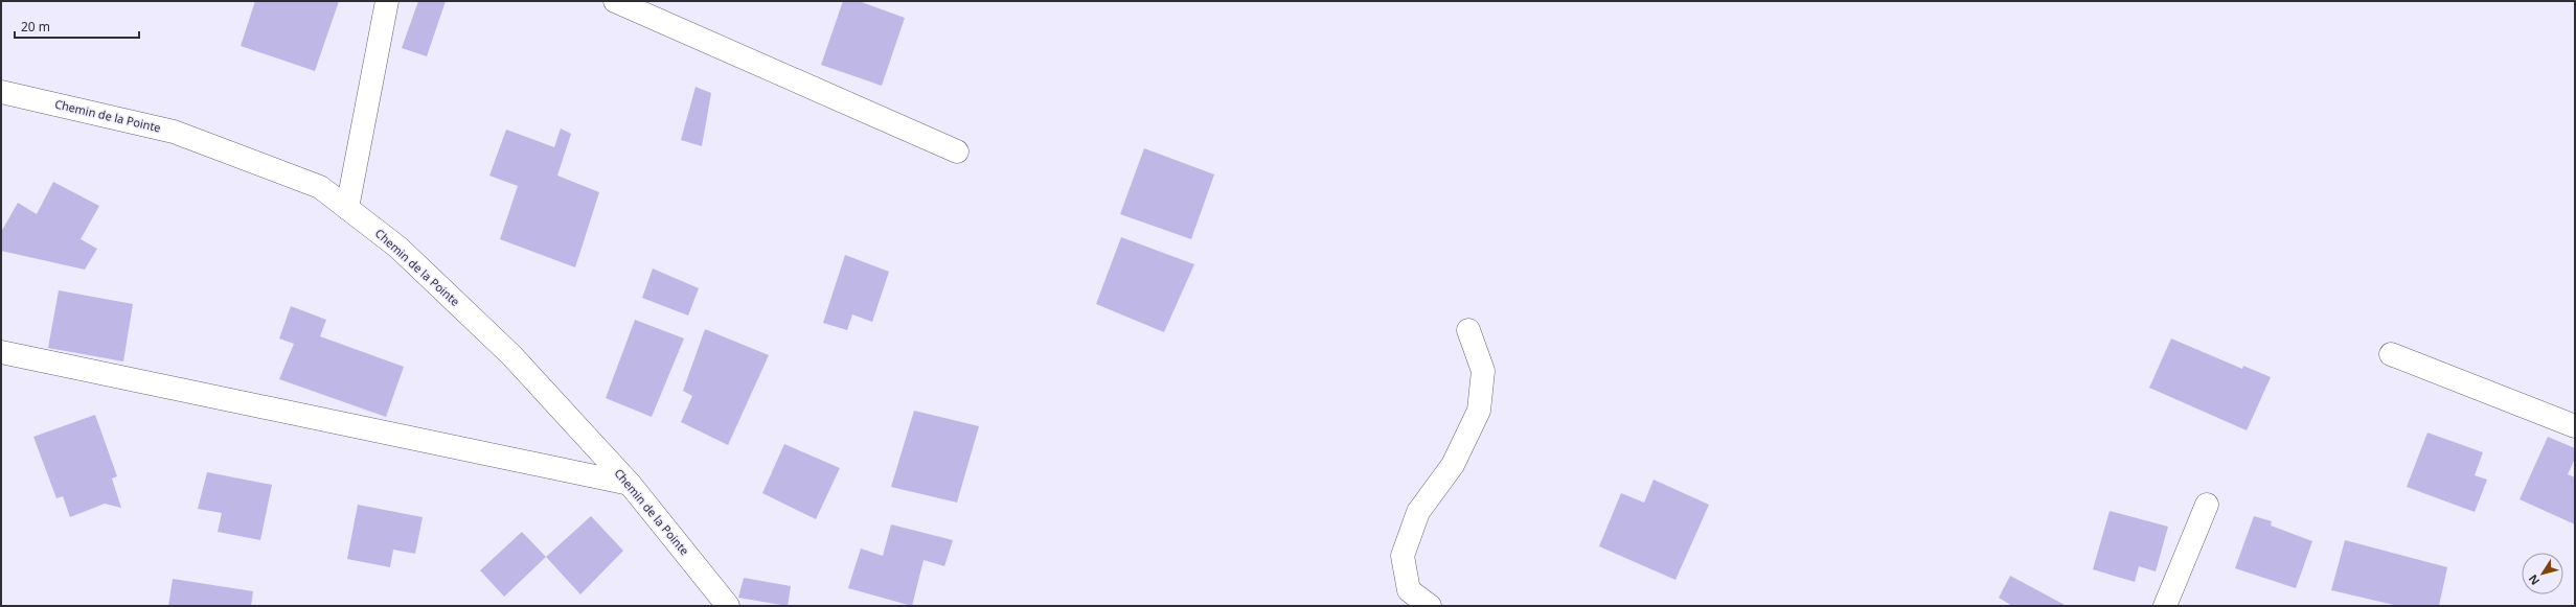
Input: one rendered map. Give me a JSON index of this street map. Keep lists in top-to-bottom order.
{
  "streets": {
    "street": ["Chemin de la Pointe"]
  },
  "scale_bar": "20 m",
  "north": "bottom left"
}
